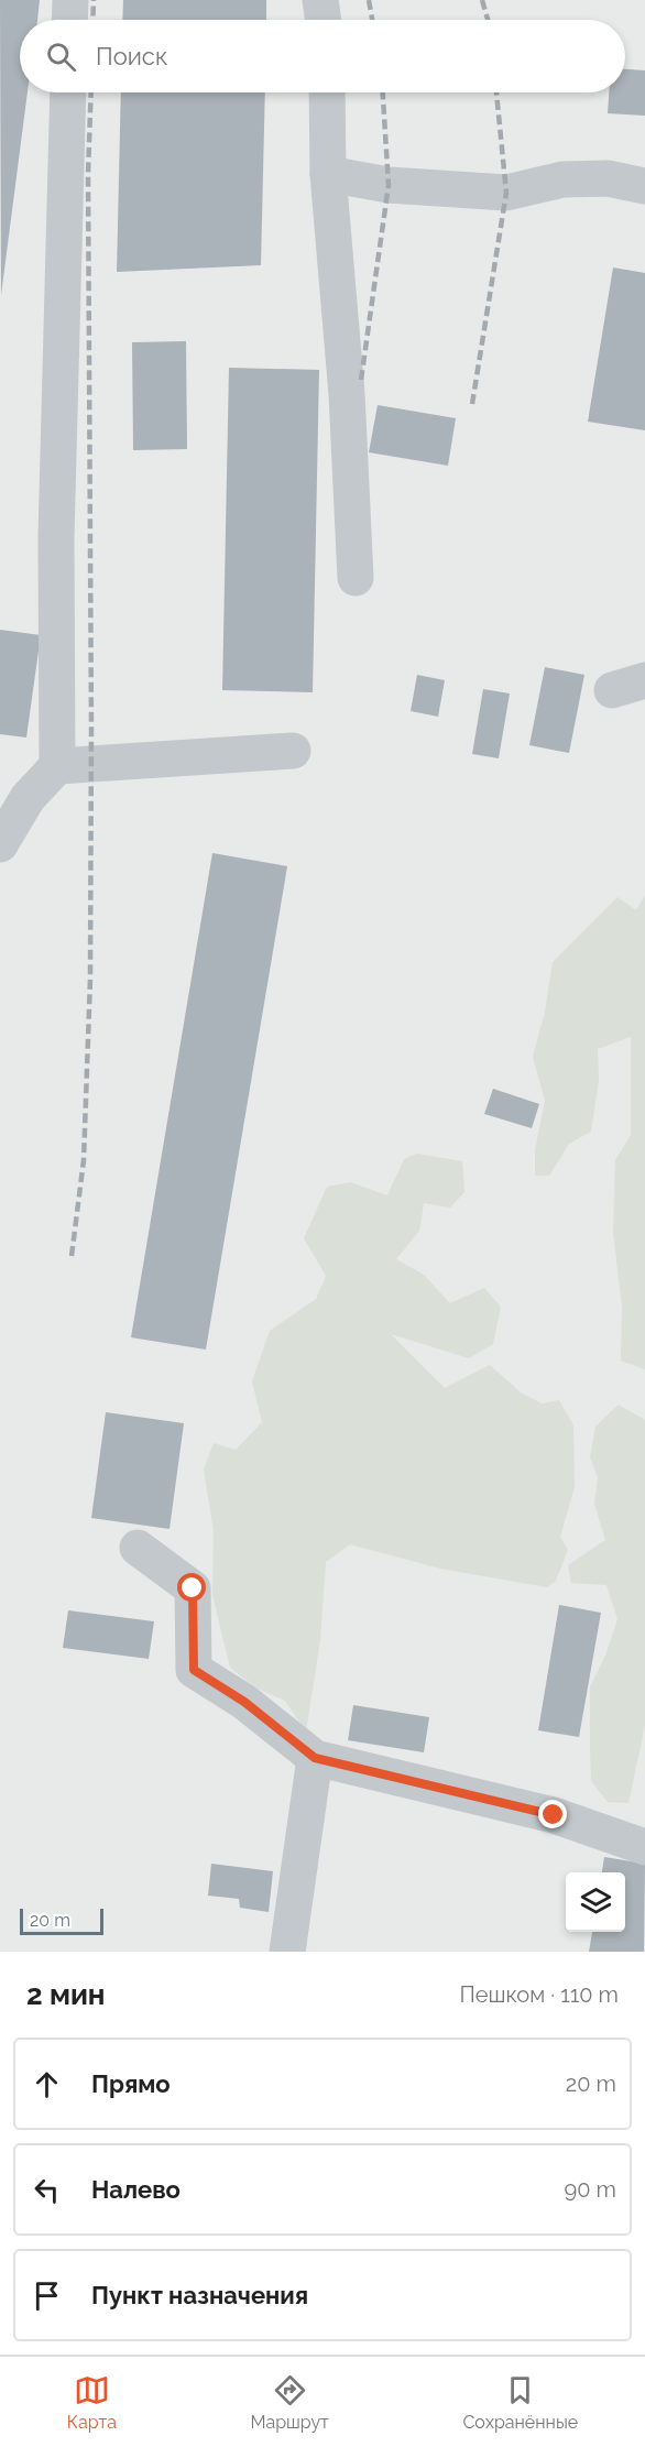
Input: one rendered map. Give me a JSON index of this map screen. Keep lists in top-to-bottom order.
{
  "scale_bar": "20 m",
  "page": {
    "search": "Поиск",
    "scale": "20 m",
    "heading": ["2 мин", "Пешком · 110 m"],
    "list": [
      ["Прямо", "20 m"],
      ["Налево", "90 m"],
      "Пункт назначения"
    ],
    "nav": ["Карта", "Маршрут", "Сохранённые"]
  }
}
